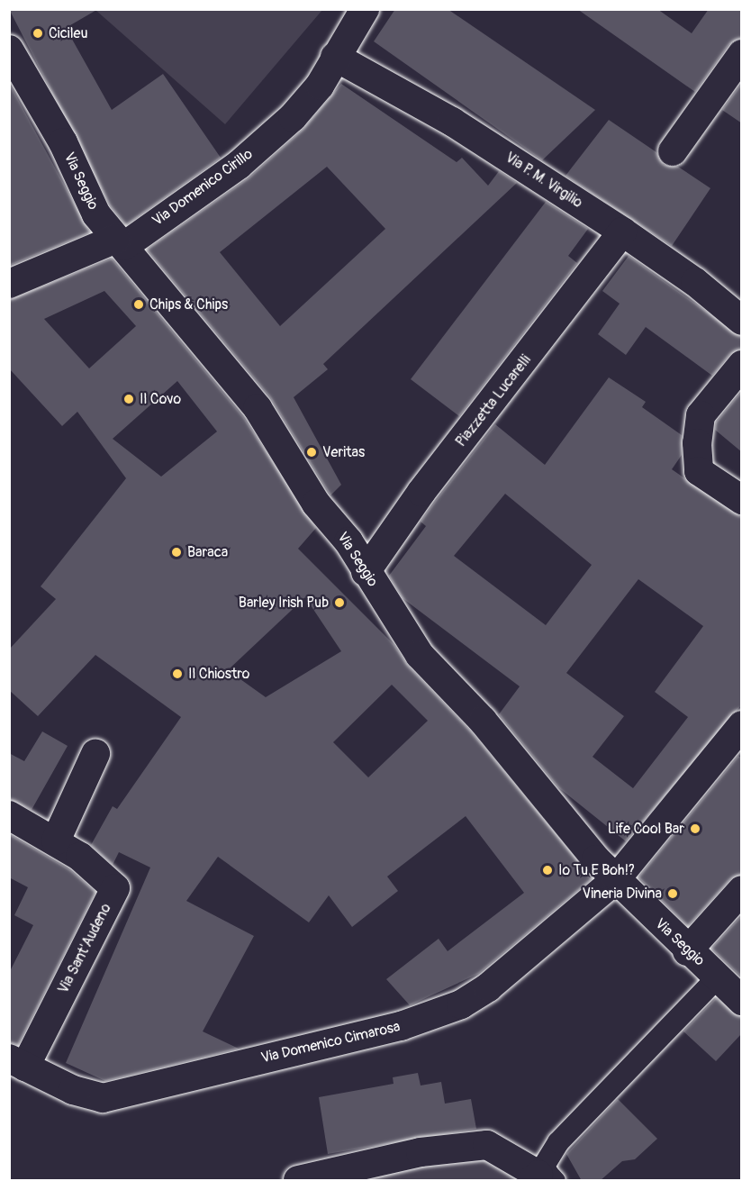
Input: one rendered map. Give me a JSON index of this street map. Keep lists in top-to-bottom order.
{
  "streets": {
    "street": [
      "Via P. M. Virgilio",
      "Via Seggio",
      "Via Domenico Cirillo",
      "Piazzetta Lucarelli",
      "Via Sant'Audeno",
      "Via Domenico Cimarosa"
    ]
  },
  "crossings": [
    ["Via P. M. Virgilio", "Via Domenico Cirillo"],
    ["Via P. M. Virgilio", "Piazzetta Lucarelli"],
    ["Via Seggio", "Via Domenico Cirillo"],
    ["Via Seggio", "Piazzetta Lucarelli"],
    ["Via Seggio", "Via Domenico Cimarosa"],
    ["Via Sant'Audeno", "Via Domenico Cimarosa"]
  ],
  "places": [
    "Cicileu",
    "Chips & Chips",
    "Il Covo",
    "Veritas",
    "Baraca",
    "Barley Irish Pub",
    "Il Chiostro",
    "Life Cool Bar",
    "Io Tu E Boh!?",
    "Vineria Divina"
  ]
}
